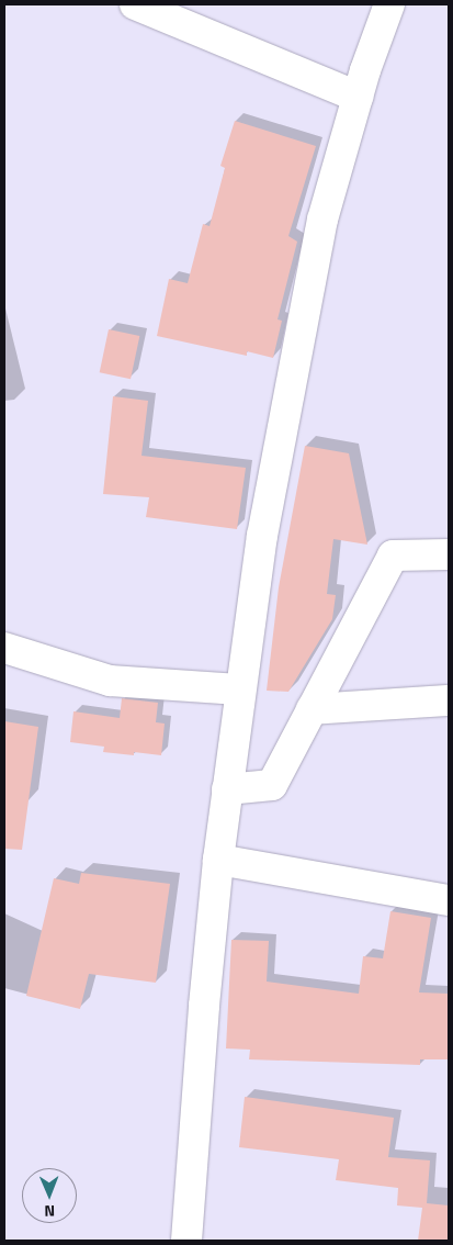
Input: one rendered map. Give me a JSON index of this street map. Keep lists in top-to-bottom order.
{
  "north": "bottom"
}
